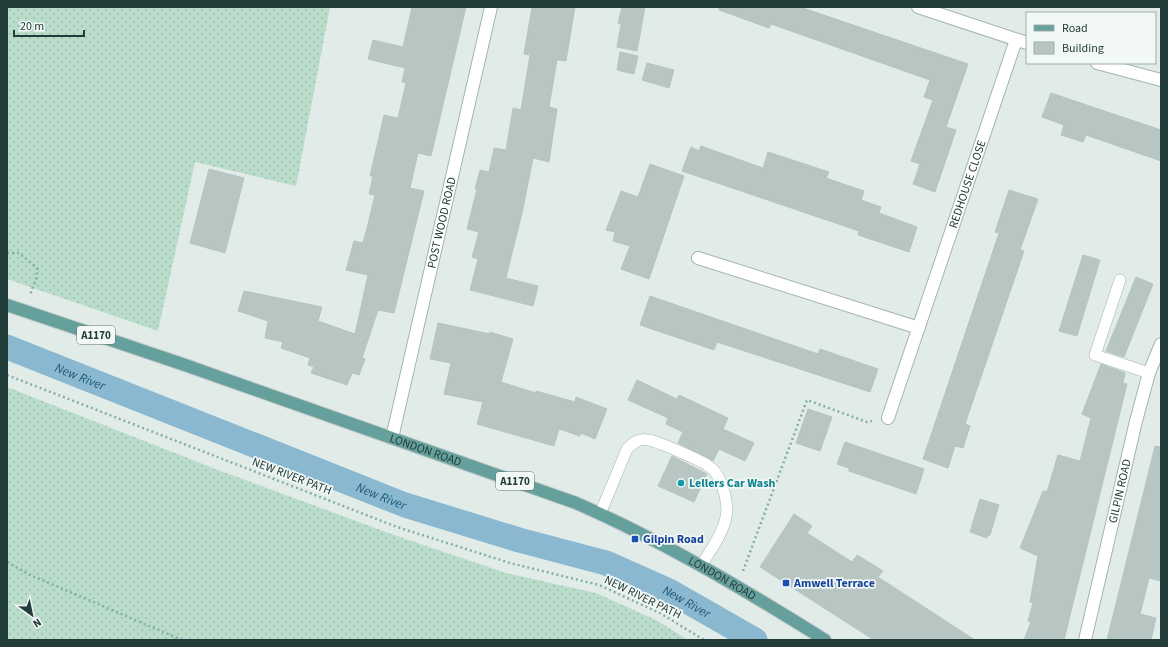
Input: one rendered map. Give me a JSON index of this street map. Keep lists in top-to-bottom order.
{
  "streets": {
    "main road": ["A1170", "LONDON ROAD"],
    "street": ["REDHOUSE CLOSE", "POST WOOD ROAD", "GILPIN ROAD"],
    "path": ["NEW RIVER PATH"]
  },
  "crossings": [
    ["POST WOOD ROAD", "LONDON ROAD"]
  ],
  "water": ["New River"],
  "places": {
    "other": ["Lellers Car Wash"],
    "transit": ["Gilpin Road", "Amwell Terrace"]
  },
  "legend": ["Road", "Building"],
  "scale_bar": "20 m",
  "north": "bottom right"
}
